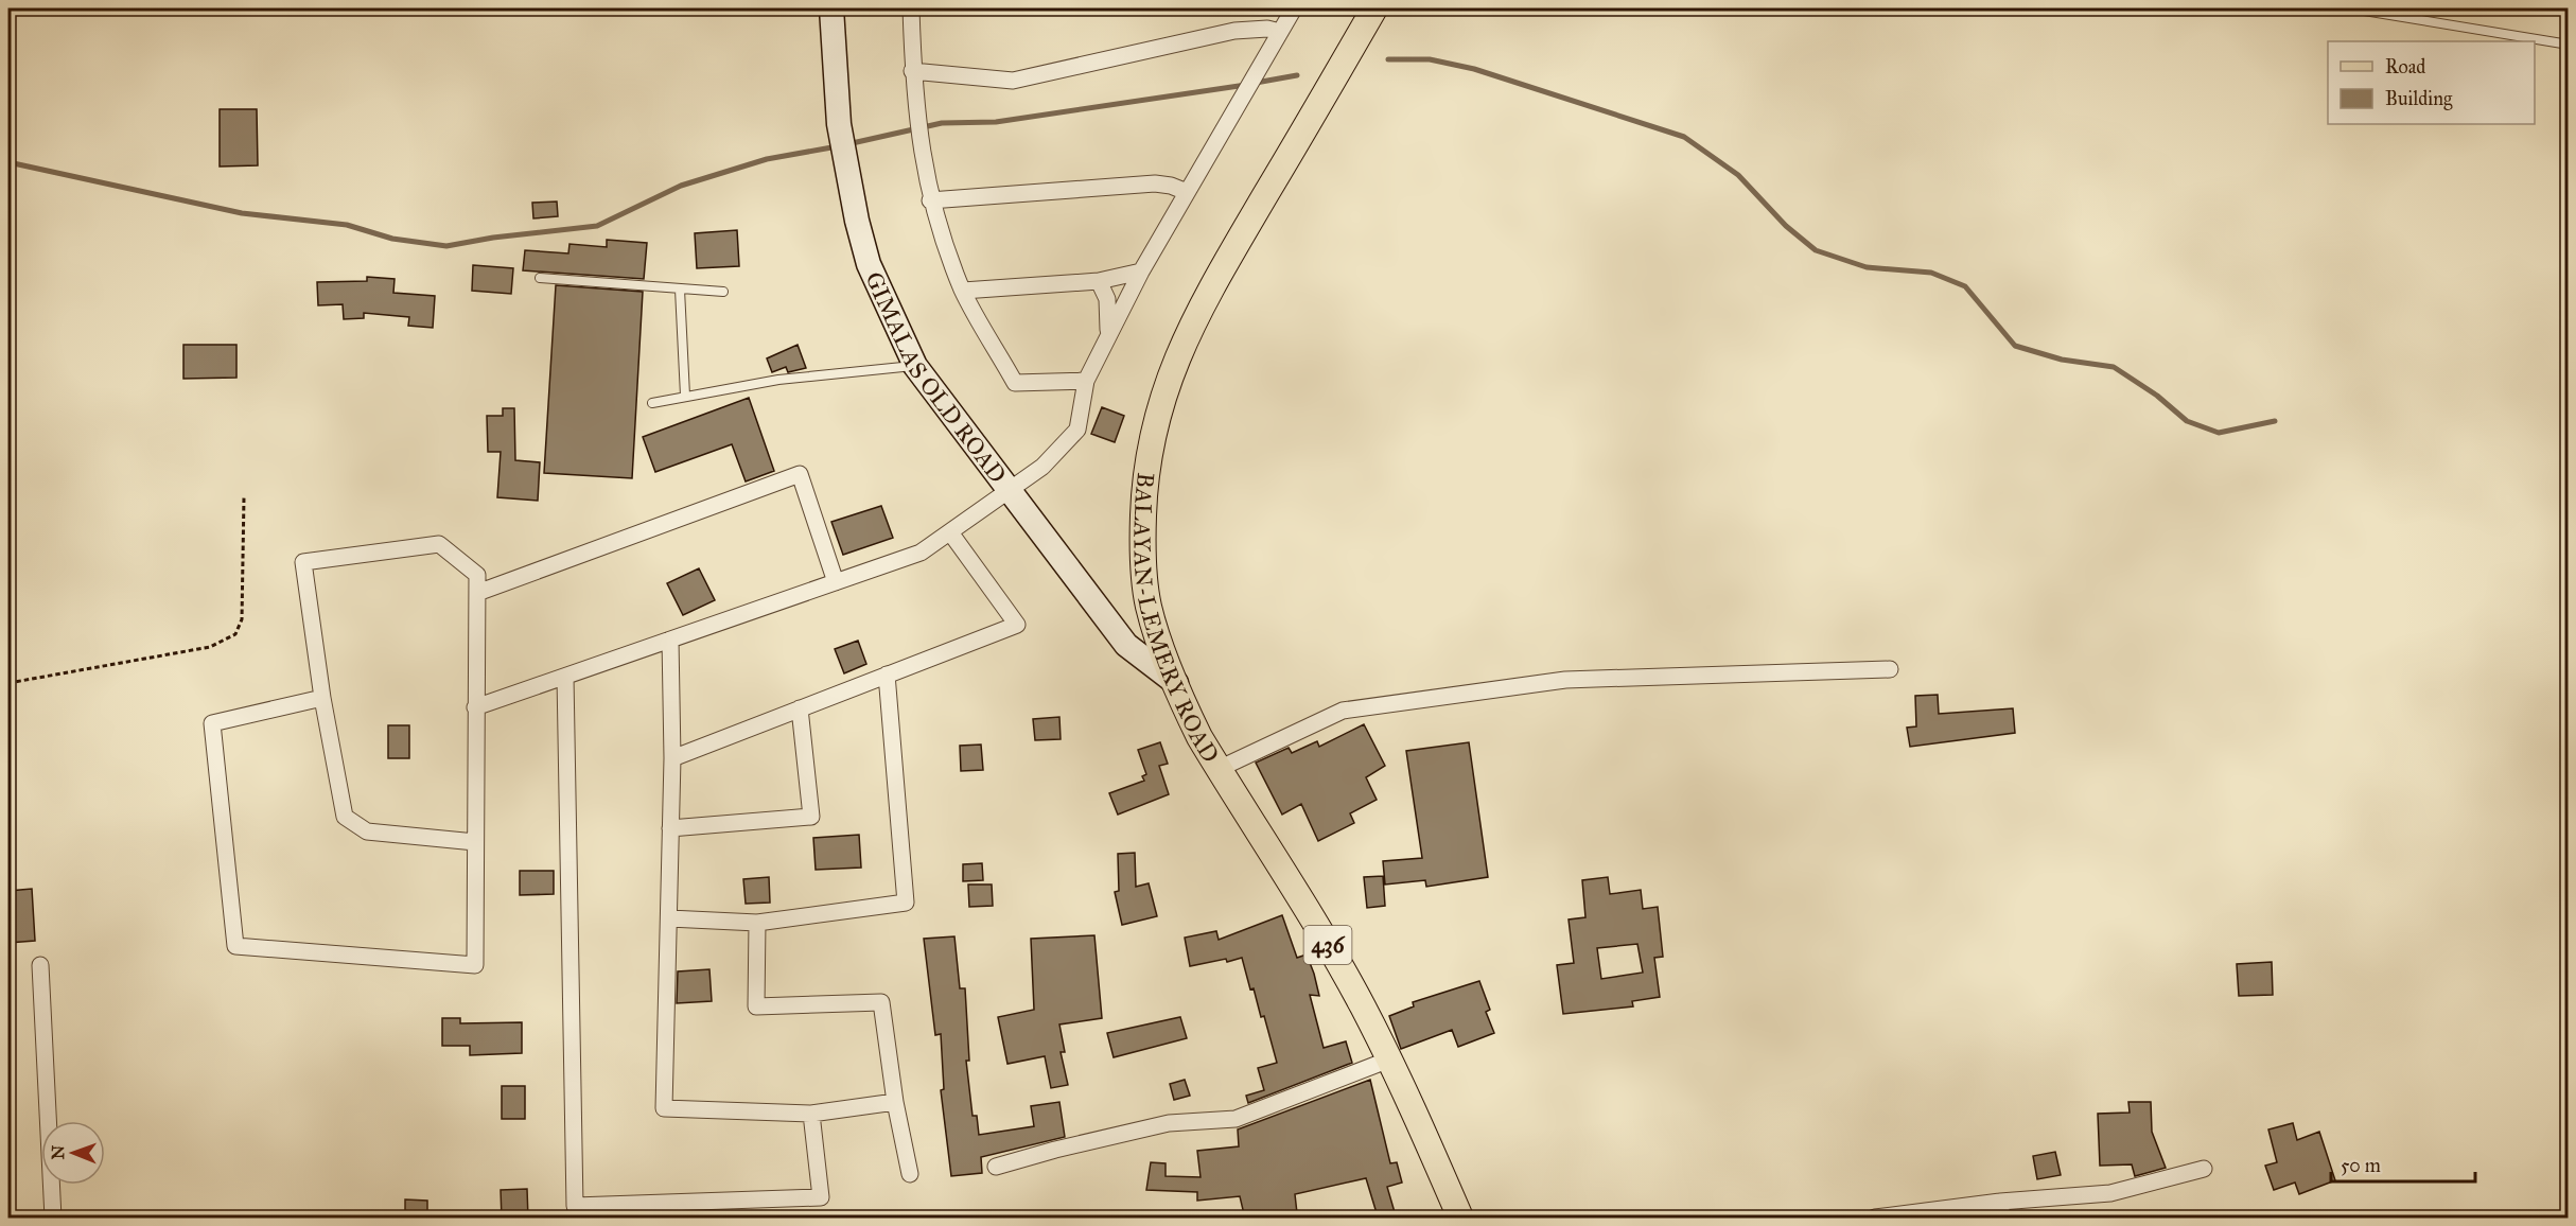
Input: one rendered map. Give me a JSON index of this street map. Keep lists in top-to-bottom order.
{
  "streets": {
    "main road": ["BALAYAN-LEMERY ROAD", "436"],
    "street": ["GIMALAS OLD ROAD"]
  },
  "crossings": [
    ["GIMALAS OLD ROAD", "BALAYAN-LEMERY ROAD"]
  ],
  "legend": ["Road", "Building"],
  "scale_bar": "50 m",
  "north": "left"
}
